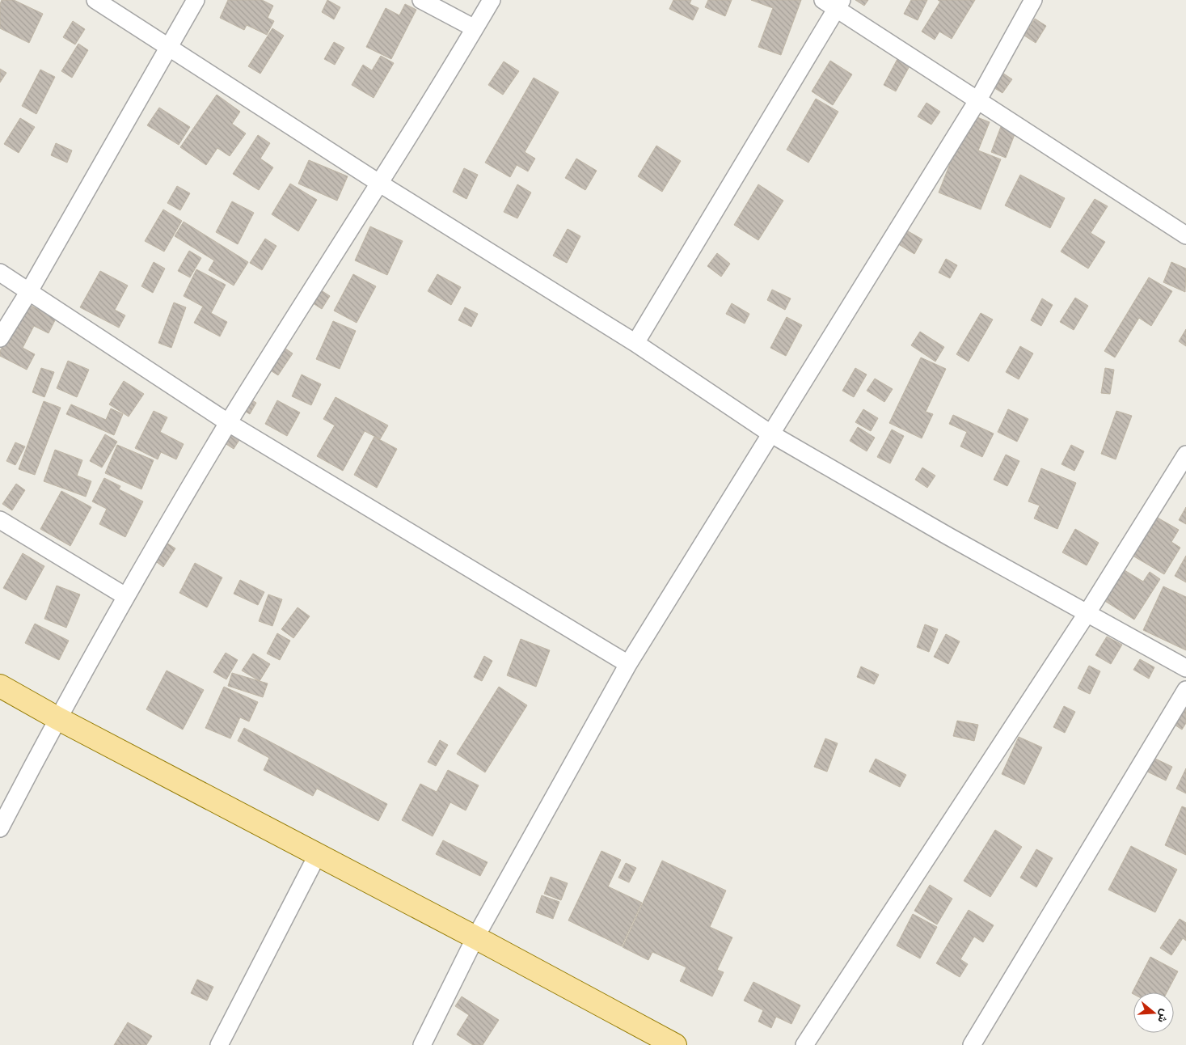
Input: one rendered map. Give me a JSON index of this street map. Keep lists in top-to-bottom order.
{
  "north": "right"
}
